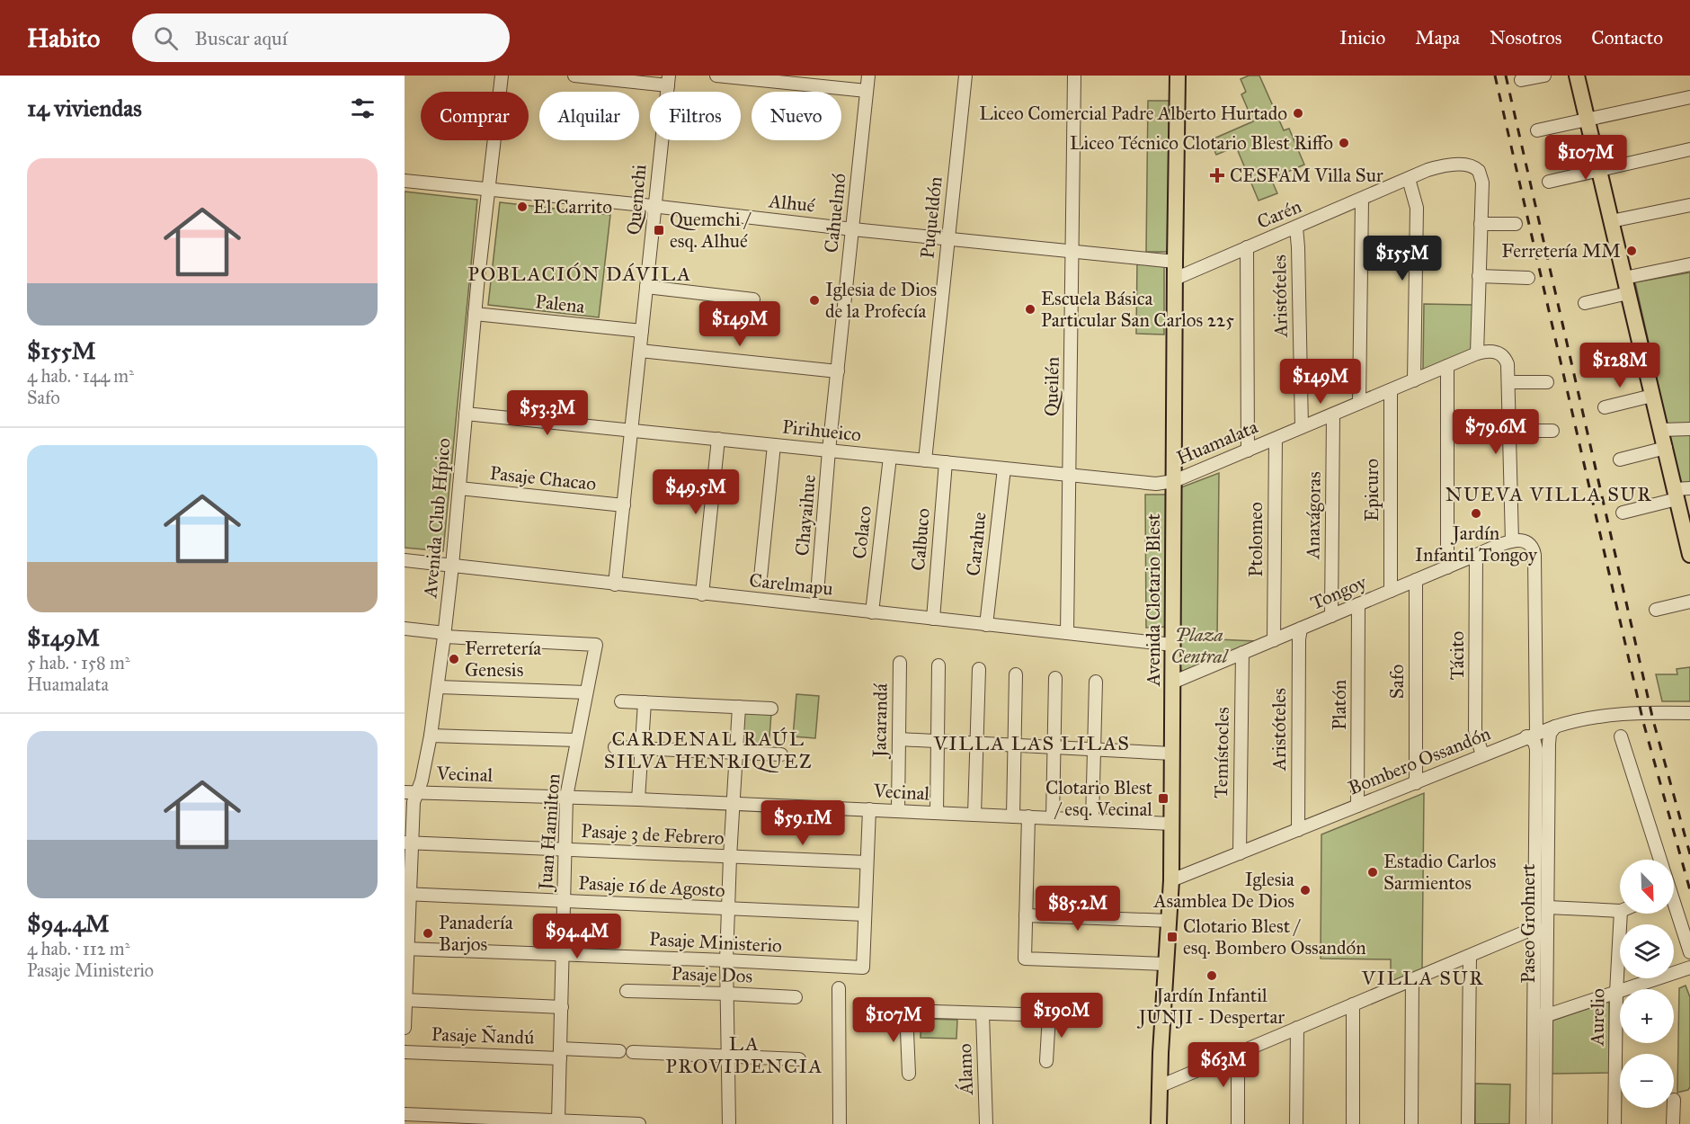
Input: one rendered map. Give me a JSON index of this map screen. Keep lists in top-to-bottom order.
{
  "streets": {
    "main road": ["Avenida Clotario Blest"],
    "street": [
      "Quemchi",
      "Alhué",
      "Cahuelmó",
      "Carén",
      "Puqueldón",
      "Aristóteles",
      "Palena",
      "Queilén",
      "Pirihueico",
      "Huamalata",
      "Pasaje Chacao",
      "Epicuro",
      "Chayaihue",
      "Anaxágoras",
      "Avenida Club Hípico",
      "Colaco",
      "Calbuco",
      "Ptolomeo",
      "Carahue",
      "Carelmapu",
      "Tongoy",
      "Tácito",
      "Safo",
      "Platón",
      "Jacarandá",
      "Temístocles",
      "Bombero Ossandón",
      "Vecinal",
      "Juan Hamilton",
      "Pasaje 3 de Febrero",
      "Pasaje 16 de Agosto",
      "Paseo Grohnert",
      "Pasaje Ministerio",
      "Pasaje Dos",
      "Aurelio",
      "Pasaje Ñandú",
      "Álamo"
    ]
  },
  "crossings": [
    ["Quemchi", "Alhué"],
    ["Quemchi", "Palena"],
    ["Quemchi", "Pirihueico"],
    ["Quemchi", "Pasaje Chacao"],
    ["Quemchi", "Carelmapu"],
    ["Alhué", "Cahuelmó"],
    ["Alhué", "Puqueldón"],
    ["Alhué", "Queilén"],
    ["Alhué", "Avenida Club Hípico"],
    ["Alhué", "Avenida Clotario Blest"],
    ["Cahuelmó", "Pirihueico"],
    ["Cahuelmó", "Chayaihue"],
    ["Carén", "Aristóteles"],
    ["Carén", "Avenida Clotario Blest"],
    ["Puqueldón", "Pirihueico"],
    ["Aristóteles", "Huamalata"],
    ["Aristóteles", "Tongoy"],
    ["Aristóteles", "Bombero Ossandón"],
    ["Palena", "Avenida Club Hípico"],
    ["Queilén", "Pirihueico"],
    ["Queilén", "Carelmapu"],
    ["Pirihueico", "Huamalata"],
    ["Pirihueico", "Chayaihue"],
    ["Pirihueico", "Avenida Club Hípico"],
    ["Pirihueico", "Colaco"],
    ["Pirihueico", "Calbuco"],
    ["Pirihueico", "Carahue"],
    ["Pirihueico", "Avenida Clotario Blest"],
    ["Huamalata", "Epicuro"],
    ["Huamalata", "Anaxágoras"],
    ["Huamalata", "Ptolomeo"],
    ["Huamalata", "Avenida Clotario Blest"],
    ["Pasaje Chacao", "Avenida Club Hípico"],
    ["Epicuro", "Tongoy"],
    ["Anaxágoras", "Tongoy"],
    ["Avenida Club Hípico", "Carelmapu"],
    ["Avenida Club Hípico", "Vecinal"],
    ["Avenida Club Hípico", "Juan Hamilton"],
    ["Avenida Club Hípico", "Pasaje 3 de Febrero"],
    ["Avenida Club Hípico", "Pasaje 16 de Agosto"],
    ["Avenida Club Hípico", "Pasaje Ministerio"],
    ["Colaco", "Carelmapu"],
    ["Calbuco", "Carelmapu"],
    ["Ptolomeo", "Tongoy"],
    ["Carahue", "Carelmapu"],
    ["Carelmapu", "Avenida Clotario Blest"],
    ["Tongoy", "Avenida Clotario Blest"],
    ["Tongoy", "Tácito"],
    ["Tongoy", "Safo"],
    ["Tongoy", "Platón"],
    ["Tongoy", "Temístocles"],
    ["Tongoy", "Paseo Grohnert"],
    ["Avenida Clotario Blest", "Bombero Ossandón"],
    ["Avenida Clotario Blest", "Vecinal"],
    ["Tácito", "Bombero Ossandón"],
    ["Safo", "Bombero Ossandón"],
    ["Platón", "Bombero Ossandón"],
    ["Jacarandá", "Vecinal"],
    ["Temístocles", "Bombero Ossandón"],
    ["Bombero Ossandón", "Paseo Grohnert"],
    ["Vecinal", "Juan Hamilton"],
    ["Juan Hamilton", "Pasaje 3 de Febrero"],
    ["Juan Hamilton", "Pasaje 16 de Agosto"],
    ["Juan Hamilton", "Pasaje Ministerio"],
    ["Juan Hamilton", "Pasaje Ñandú"],
    ["Pasaje 16 de Agosto", "Pasaje Ministerio"]
  ],
  "districts": [
    "POBLACIÓN DÁVILA",
    "NUEVA VILLA SUR",
    "CARDENAL RAÚL SILVA HENRIQUEZ",
    "VILLA LAS LILAS",
    "VILLA SUR",
    "LA PROVIDENCIA"
  ],
  "parks": ["Plaza Central"],
  "places": {
    "other": [
      "Liceo Comercial Padre Alberto Hurtado",
      "Liceo Técnico Clotario Blest Riffo",
      "El Carrito",
      "Ferretería MM",
      "Iglesia de Dios de la Profecía",
      "Escuela Básica Particular San Carlos 225",
      "Jardín Infantil Tongoy",
      "Ferretería Genesis",
      "Estadio Carlos Sarmientos",
      "Iglesia Asamblea De Dios",
      "Panadería Barjos",
      "Jardín Infantil JUNJI - Despertar"
    ],
    "health": ["CESFAM Villa Sur"],
    "transit": ["Quemchi / esq. Alhué", "Clotario Blest / esq. Vecinal", "Clotario Blest / esq. Bombero Ossandón"]
  },
  "north": "bottom right",
  "page": {
    "header": "Habito",
    "search": "Buscar aquí",
    "nav": [
      "Inicio",
      "Mapa",
      "Nosotros",
      "Contacto"
    ],
    "heading": "14 viviendas",
    "chip": [
      "Comprar",
      "Alquilar",
      "Filtros",
      "Nuevo"
    ],
    "price": [
      "$107M",
      "$155M",
      "$149M",
      "$128M",
      "$149M",
      "$53.3M",
      "$79.6M",
      "$49.5M",
      "$59.1M",
      "$85.2M",
      "$94.4M",
      "$190M",
      "$107M",
      "$63M"
    ],
    "list": [
      {
        "name": "$155M",
        "note": "4 hab. · 144 m² · Safo"
      },
      {
        "name": "$149M",
        "note": "5 hab. · 158 m² · Huamalata"
      },
      {
        "name": "$94.4M",
        "note": "4 hab. · 112 m² · Pasaje Ministerio"
      }
    ],
    "map_buttons": ["+", "−"]
  }
}
